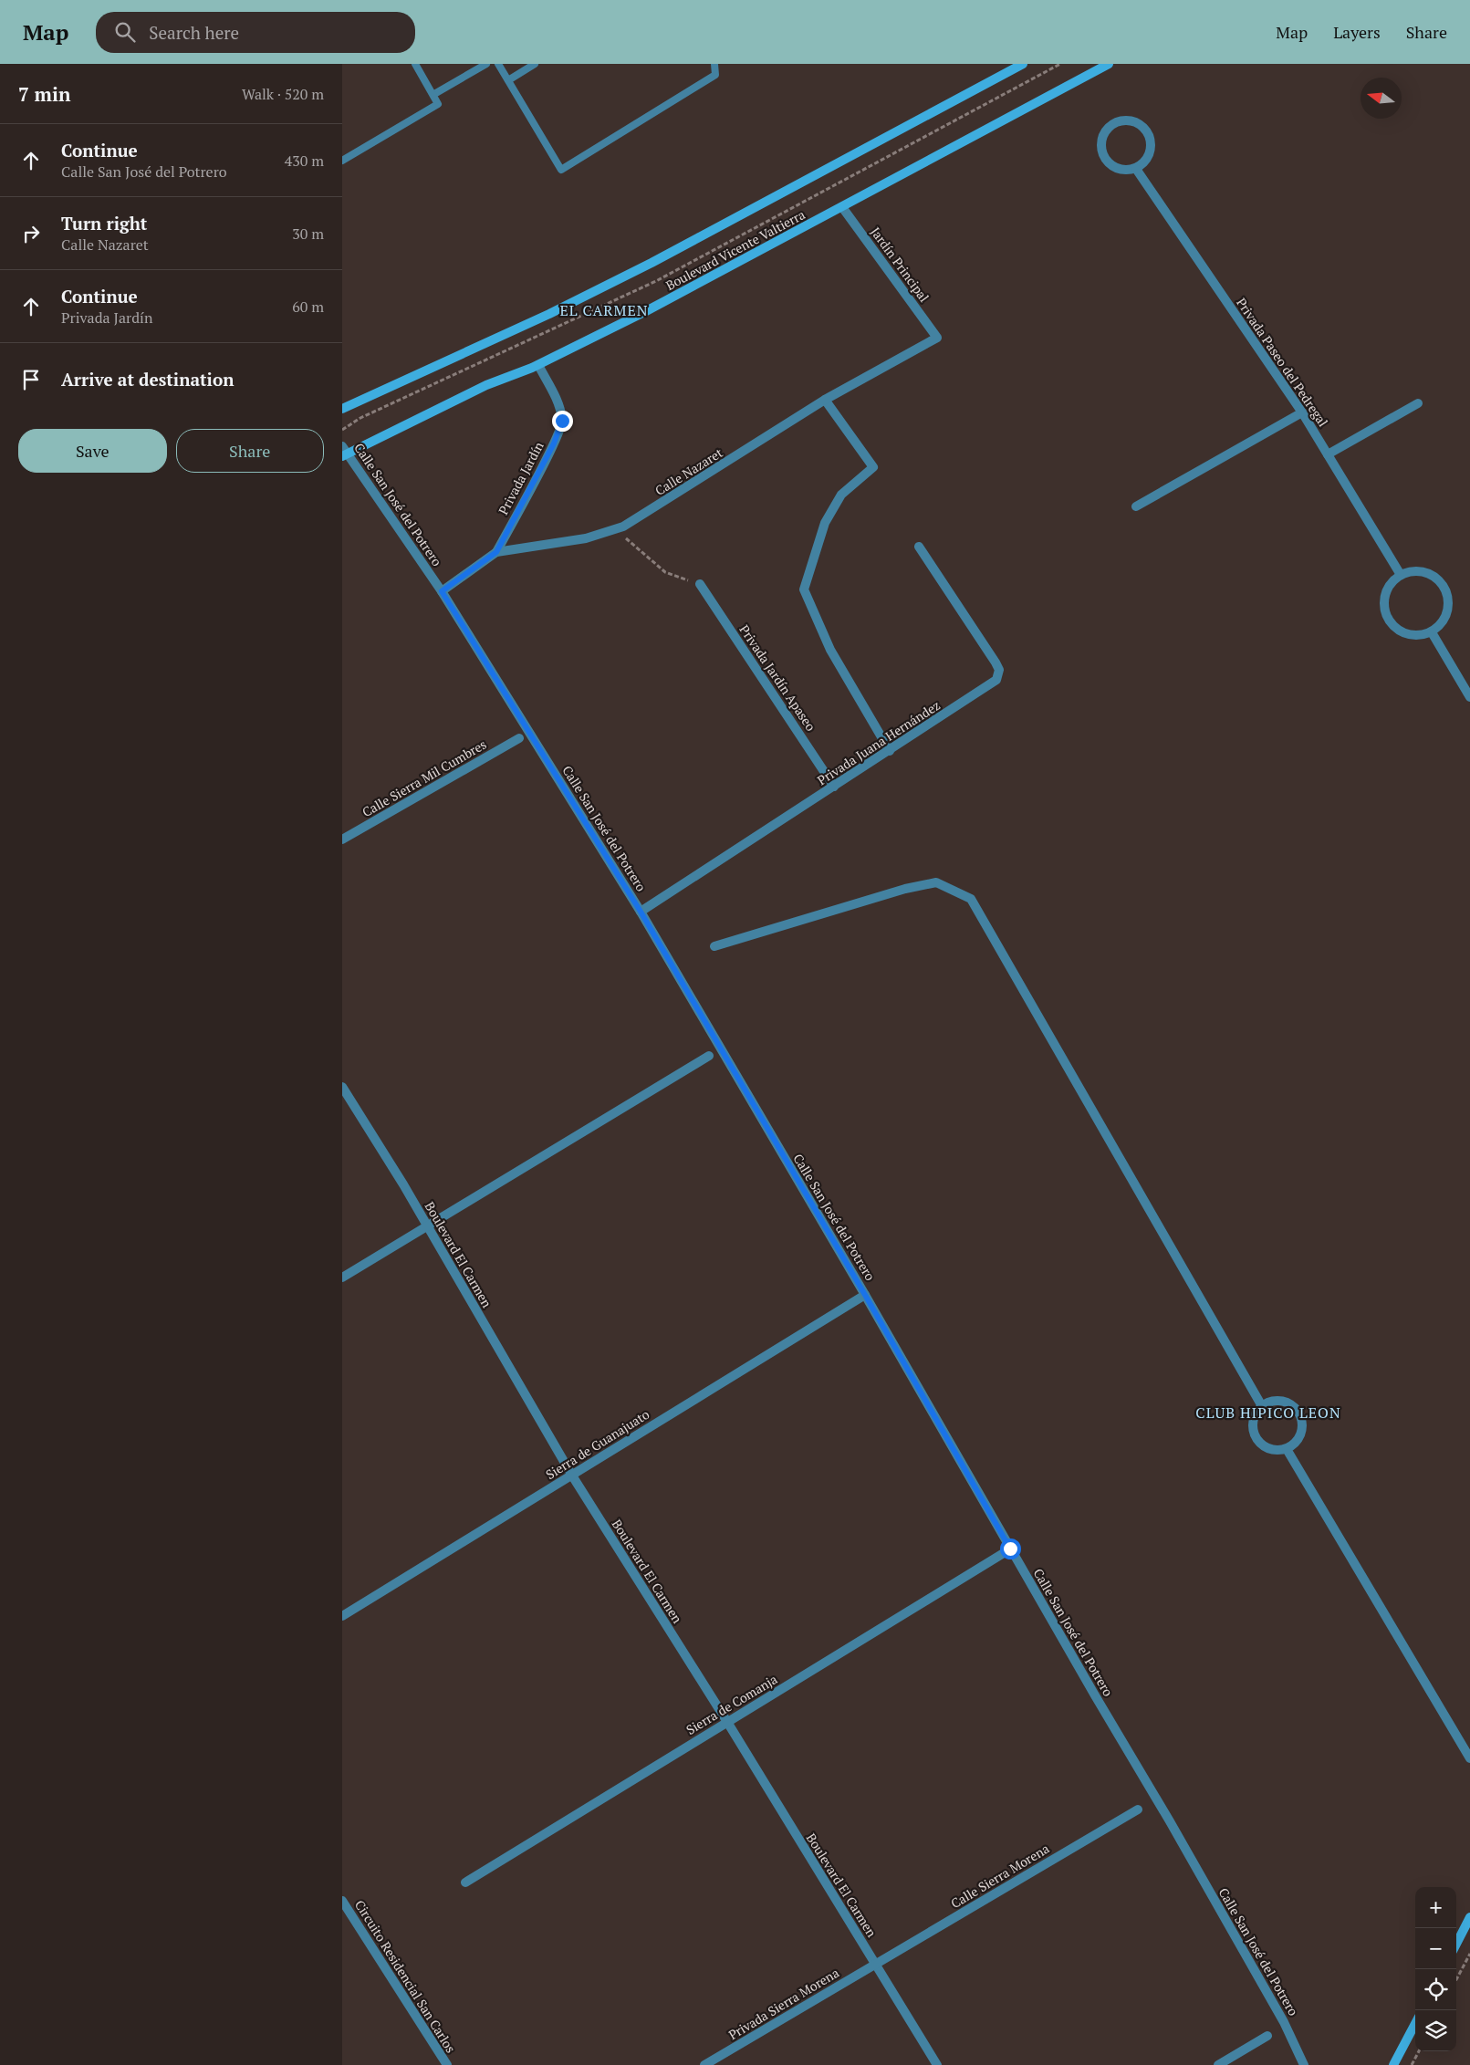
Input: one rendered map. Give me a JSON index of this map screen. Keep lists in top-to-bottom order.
{
  "streets": {
    "main road": ["Boulevard Vicente Valtierra"],
    "street": [
      "Jardín Principal",
      "Privada Paseo del Pedregal",
      "Calle Nazaret",
      "Privada Jardín",
      "Calle San José del Potrero",
      "Privada Jardín Apaseo",
      "Privada Juana Hernández",
      "Calle Sierra Mil Cumbres",
      "Boulevard El Carmen",
      "Sierra de Guanajuato",
      "Sierra de Comanja",
      "Calle Sierra Morena",
      "Circuito Residencial San Carlos",
      "Privada Sierra Morena"
    ]
  },
  "crossings": [
    ["Boulevard Vicente Valtierra", "Jardín Principal"],
    ["Boulevard Vicente Valtierra", "Privada Jardín"],
    ["Boulevard Vicente Valtierra", "Calle San José del Potrero"],
    ["Jardín Principal", "Calle Nazaret"],
    ["Calle Nazaret", "Privada Jardín"],
    ["Calle Nazaret", "Calle San José del Potrero"],
    ["Calle San José del Potrero", "Privada Juana Hernández"],
    ["Calle San José del Potrero", "Sierra de Guanajuato"],
    ["Calle San José del Potrero", "Sierra de Comanja"],
    ["Privada Jardín Apaseo", "Privada Juana Hernández"],
    ["Boulevard El Carmen", "Sierra de Guanajuato"],
    ["Boulevard El Carmen", "Sierra de Comanja"],
    ["Boulevard El Carmen", "Calle Sierra Morena"],
    ["Boulevard El Carmen", "Privada Sierra Morena"],
    ["Calle Sierra Morena", "Privada Sierra Morena"]
  ],
  "districts": ["EL CARMEN", "CLUB HIPICO LEON"],
  "north": "left",
  "page": {
    "header": "Map",
    "search": "Search here",
    "nav": ["Map", "Layers", "Share"],
    "heading": ["7 min", "Walk · 520 m"],
    "list": [
      ["Continue", "Calle San José del Potrero", "430 m"],
      ["Turn right", "Calle Nazaret", "30 m"],
      ["Continue", "Privada Jardín", "60 m"],
      "Arrive at destination"
    ],
    "buttons": ["Save", "Share"],
    "map_buttons": ["+", "−"]
  }
}
